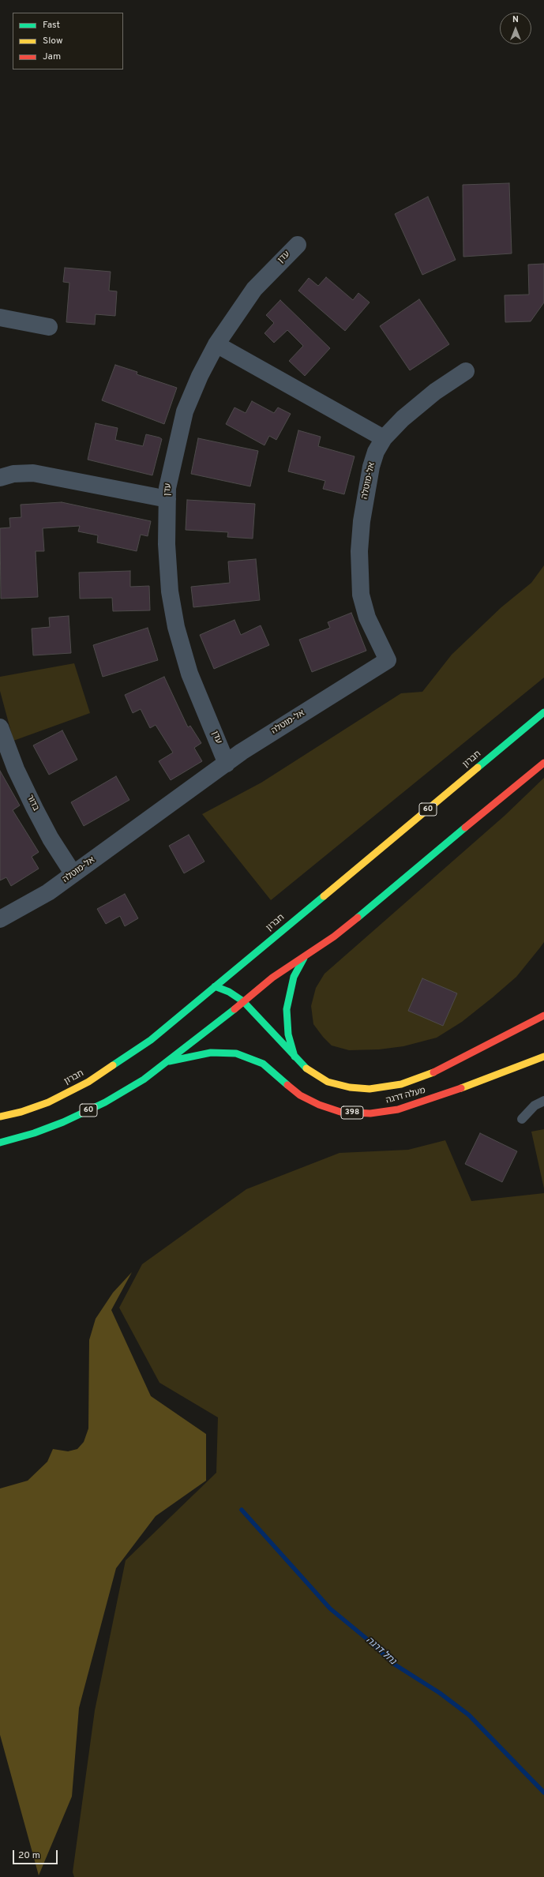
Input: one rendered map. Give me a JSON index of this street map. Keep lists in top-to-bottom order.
{
  "streets": {
    "main road": [
      "חברון",
      "60",
      "מעלה דרגה",
      "398"
    ],
    "street": ["עדן", "אל-מוטלה", "בדור"]
  },
  "crossings": [
    ["עדן", "אל-מוטלה"],
    ["אל-מוטלה", "בדור"],
    ["חברון", "מעלה דרגה"],
    ["60", "מעלה דרגה"]
  ],
  "water": ["נחל דרגה"],
  "legend": ["Fast", "Slow", "Jam"],
  "scale_bar": "20 m",
  "north": "top"
}
